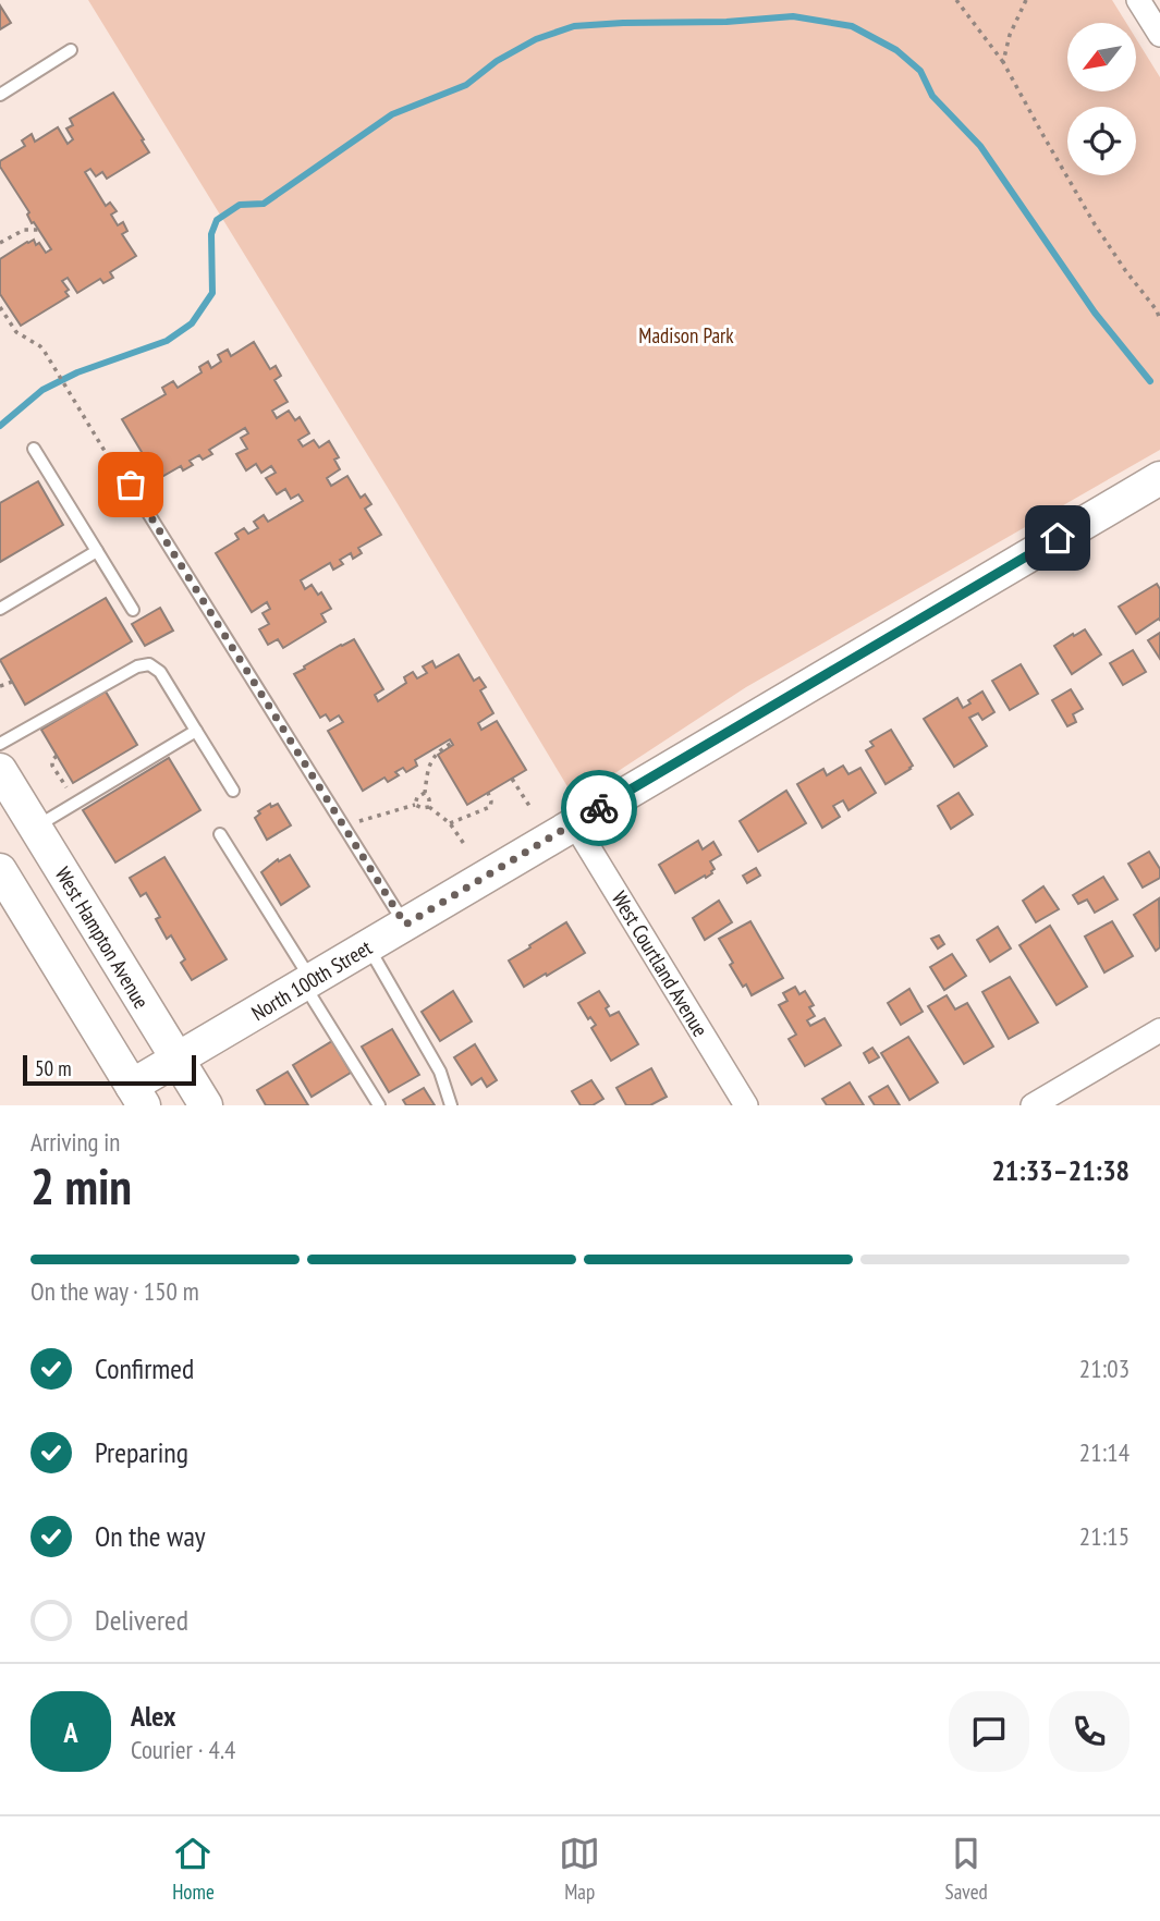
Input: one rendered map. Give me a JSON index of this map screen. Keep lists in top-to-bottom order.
{
  "streets": {
    "street": ["West Hampton Avenue", "West Courtland Avenue", "North 100th Street"]
  },
  "crossings": [
    ["West Hampton Avenue", "North 100th Street"],
    ["West Courtland Avenue", "North 100th Street"]
  ],
  "parks": ["Madison Park"],
  "scale_bar": "50 m",
  "north": "bottom left",
  "page": {
    "scale": "50 m",
    "heading": ["2 min", "Arriving in", "21:33–21:38"],
    "panel": ["Alex", "Courier · 4.4"],
    "bar": "On the way · 150 m",
    "list": [
      ["Confirmed", "21:03"],
      ["Preparing", "21:14"],
      ["On the way", "21:15"],
      "Delivered"
    ],
    "round": "A",
    "tabs": ["Home", "Map", "Saved"]
  }
}
